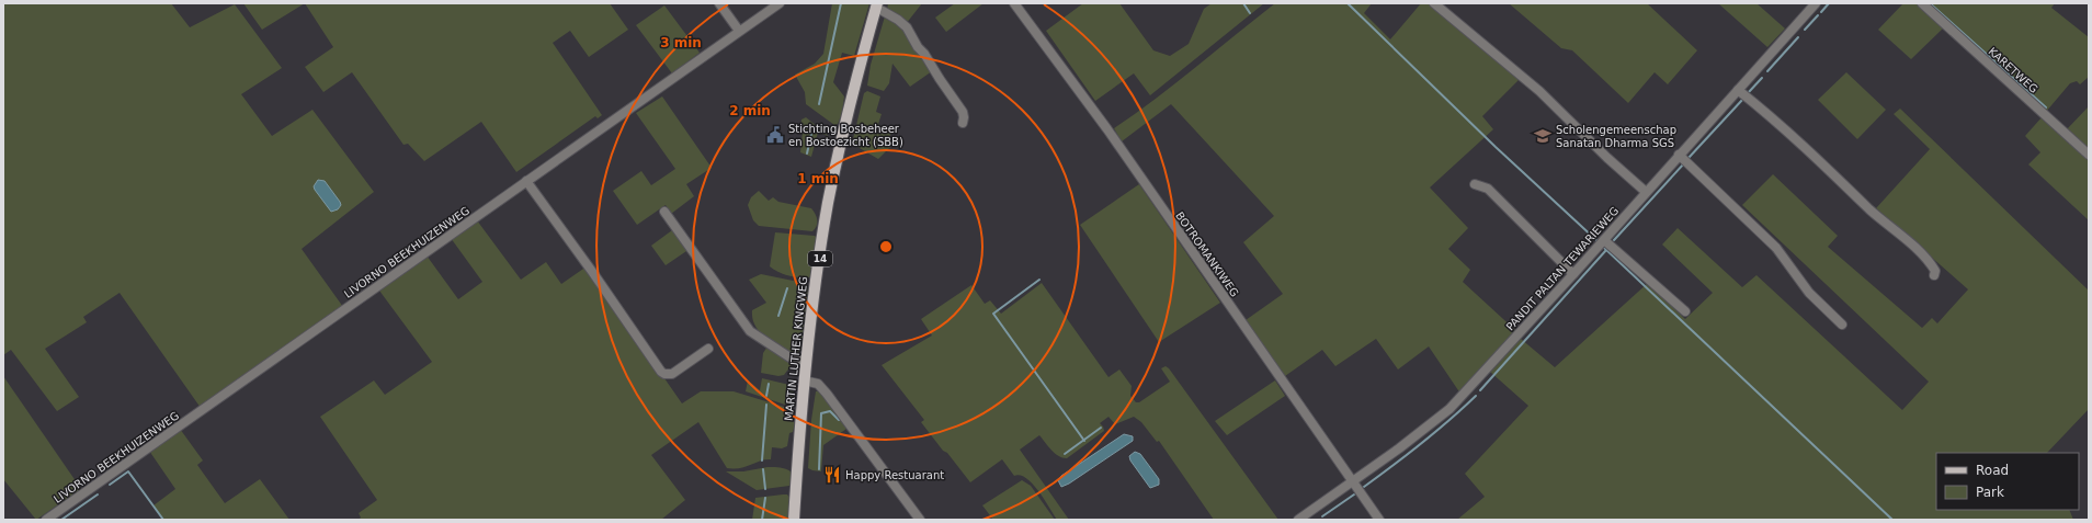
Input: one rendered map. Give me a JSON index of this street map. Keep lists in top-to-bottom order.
{
  "streets": {
    "main road": ["14", "MARTIN LUTHER KINGWEG"],
    "street": [
      "KARETWEG",
      "LIVORNO BEEKHUIZENWEG",
      "BOTROMANKIWEG",
      "PANDIT PALTAN TEWARIEWEG"
    ]
  },
  "crossings": [
    ["BOTROMANKIWEG", "PANDIT PALTAN TEWARIEWEG"]
  ],
  "places": {
    "public building": ["Stichting Bosbeheer en Bostoezicht (SBB)"],
    "school or university": ["Scholengemeenschap Sanatan Dharma SGS"],
    "restaurant": ["Happy Restuarant"]
  },
  "legend": ["Road", "Park"],
  "rings": ["3 min", "2 min", "1 min"]
}
